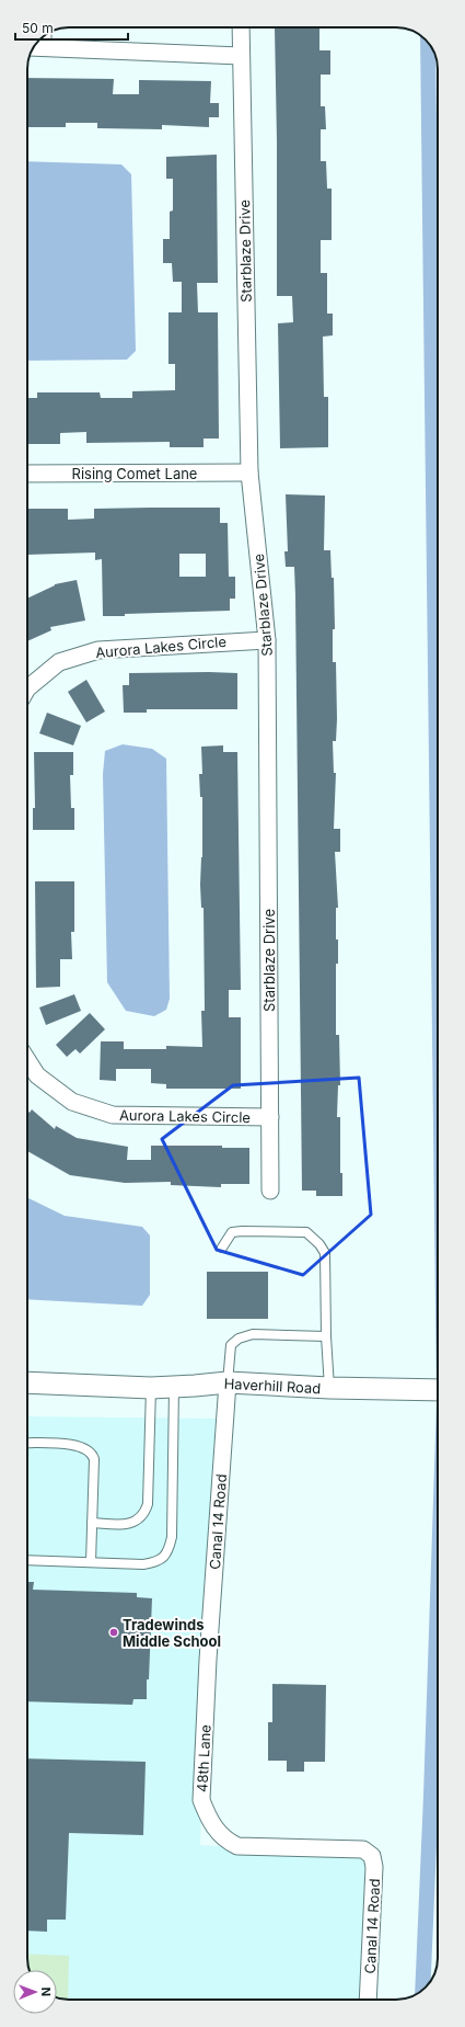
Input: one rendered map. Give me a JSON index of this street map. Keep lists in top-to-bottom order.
{
  "streets": {
    "street": [
      "Starblaze Drive",
      "Rising Comet Lane",
      "Aurora Lakes Circle",
      "Haverhill Road",
      "Canal 14 Road",
      "48th Lane"
    ]
  },
  "crossings": [
    ["Starblaze Drive", "Rising Comet Lane"],
    ["Starblaze Drive", "Aurora Lakes Circle"],
    ["Haverhill Road", "Canal 14 Road"],
    ["Canal 14 Road", "48th Lane"]
  ],
  "places": ["Tradewinds Middle School"],
  "scale_bar": "50 m",
  "north": "right"
}
